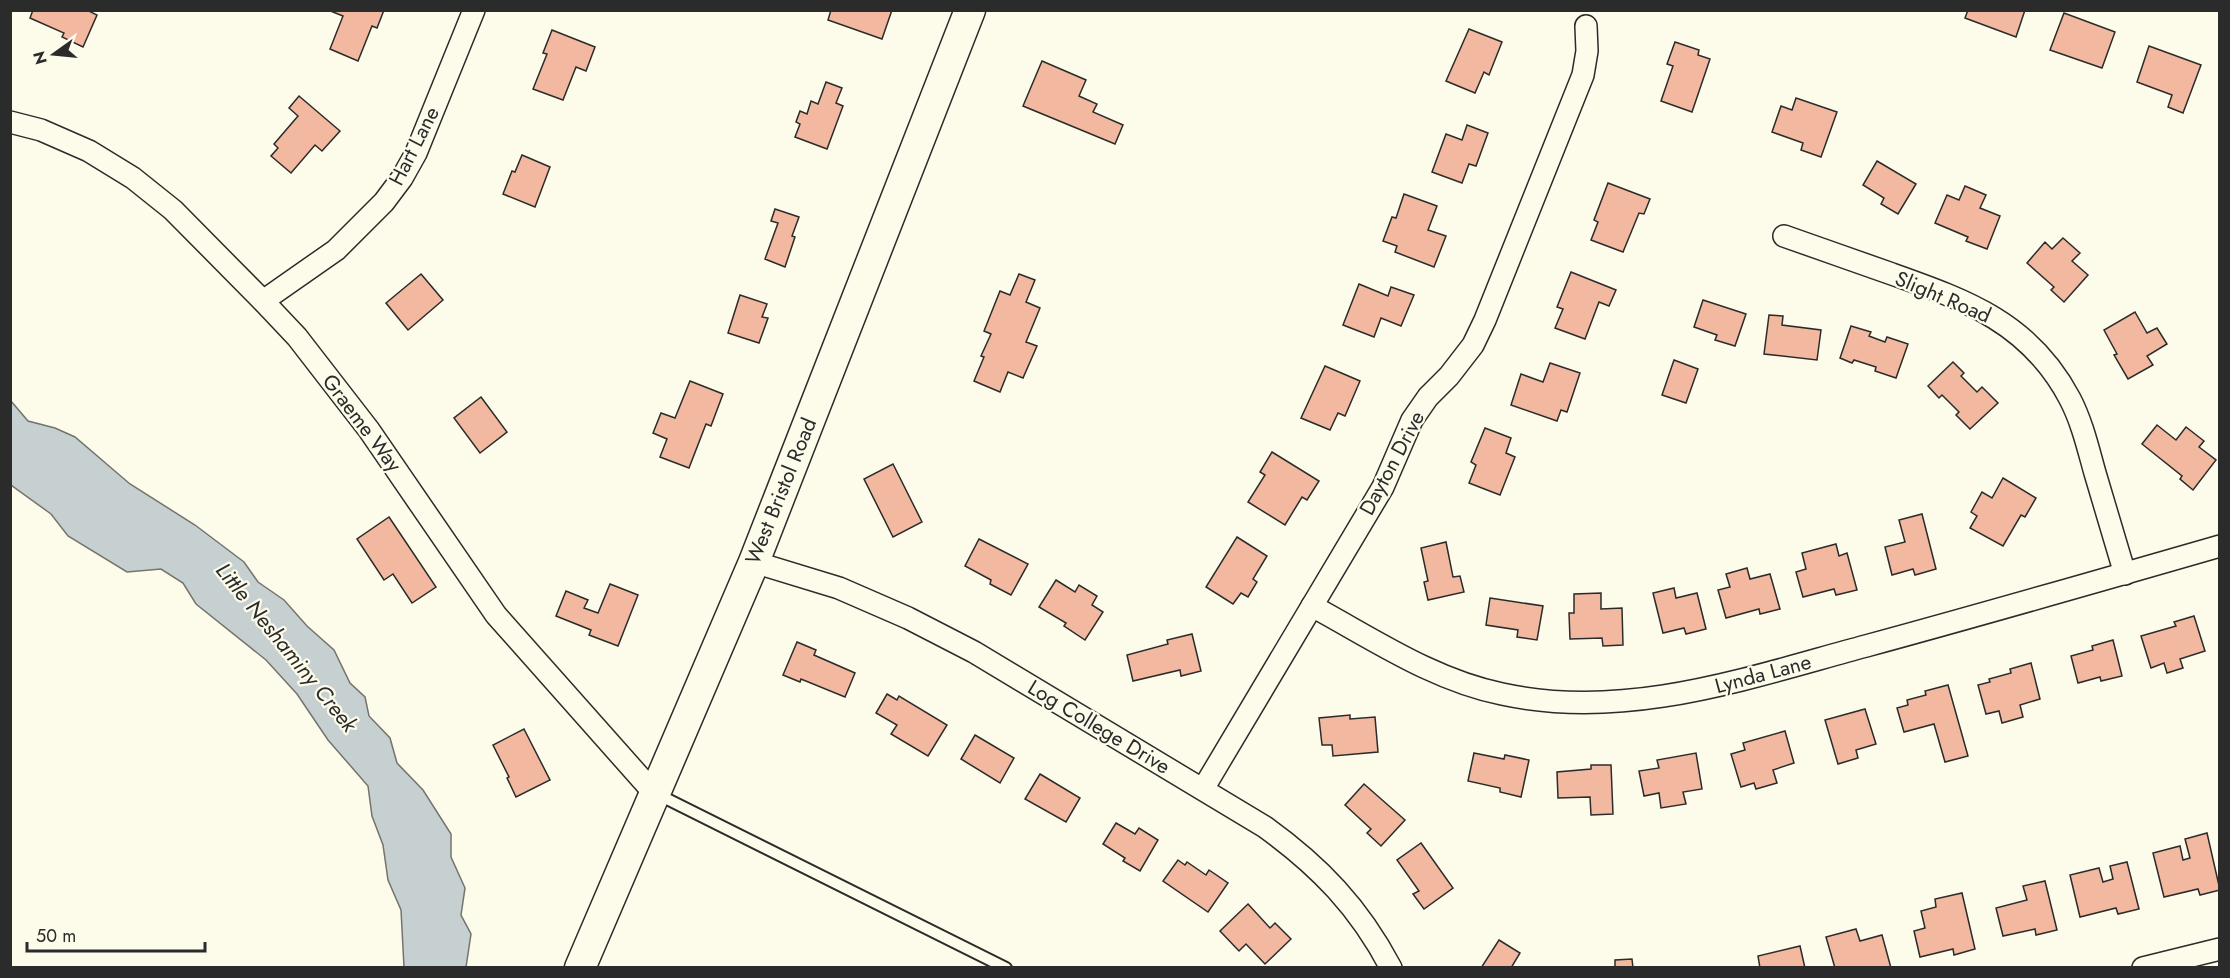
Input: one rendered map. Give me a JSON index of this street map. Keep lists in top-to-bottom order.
{
  "streets": {
    "main road": ["West Bristol Road"],
    "street": [
      "Hart Lane",
      "Slight Road",
      "Graeme Way",
      "Dayton Drive",
      "Lynda Lane",
      "Log College Drive"
    ]
  },
  "crossings": [
    ["Hart Lane", "Graeme Way"],
    ["Slight Road", "Lynda Lane"],
    ["Graeme Way", "West Bristol Road"],
    ["Dayton Drive", "Lynda Lane"],
    ["Dayton Drive", "Log College Drive"],
    ["West Bristol Road", "Log College Drive"]
  ],
  "water": ["Little Neshaminy Creek"],
  "scale_bar": "50 m",
  "north": "left"
}
